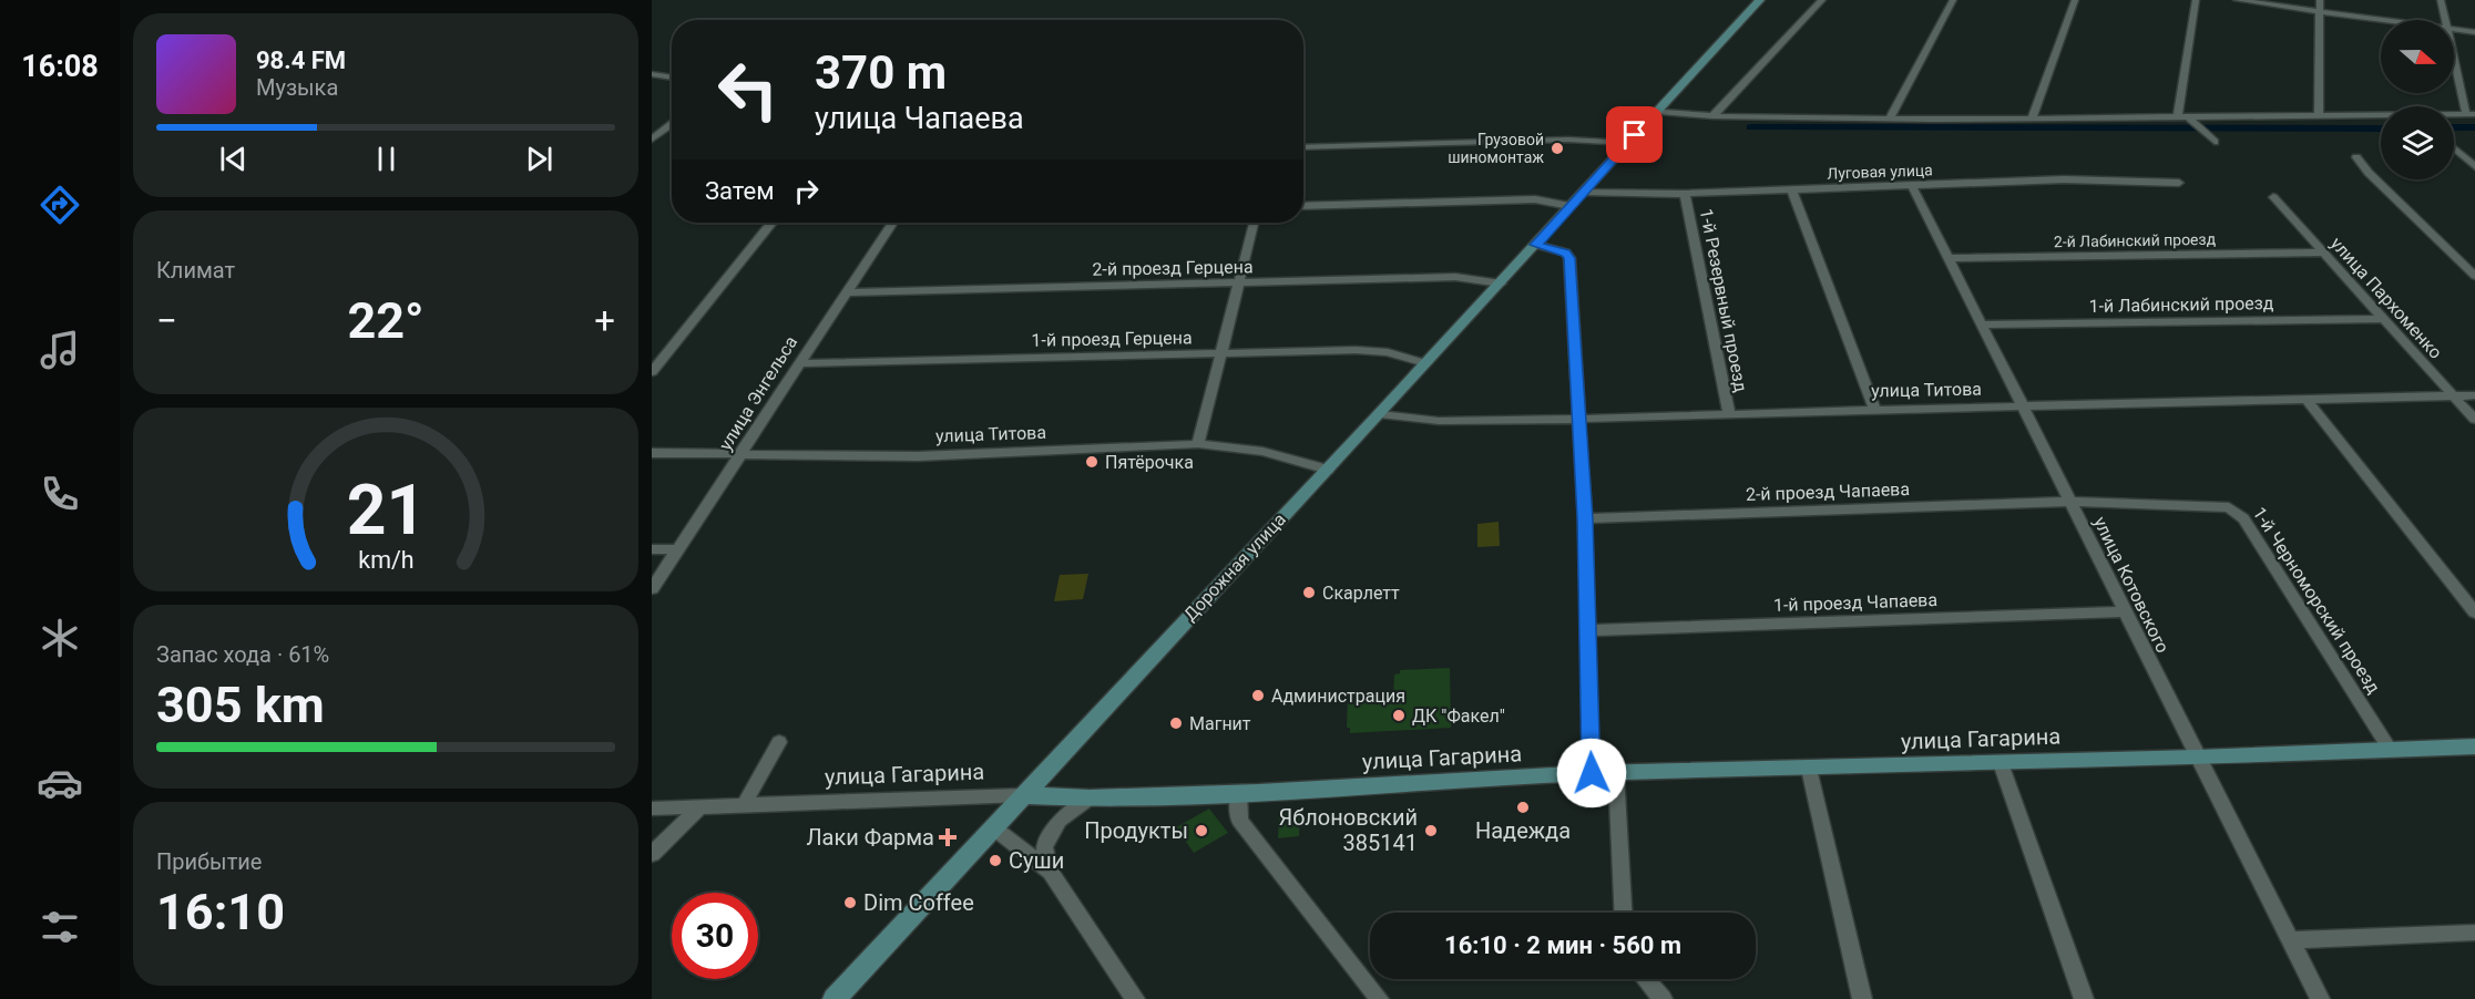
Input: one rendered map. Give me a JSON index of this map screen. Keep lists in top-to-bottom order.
{
  "streets": {
    "main road": ["Дорожная улица", "улица Гагарина"],
    "street": [
      "Луговая улица",
      "2-й Лабинский проезд",
      "2-й проезд Герцена",
      "улица Пархоменко",
      "1-й Резервный проезд",
      "1-й Лабинский проезд",
      "1-й проезд Герцена",
      "улица Титова",
      "улица Энгельса",
      "2-й проезд Чапаева",
      "улица Котовского",
      "1-й Черноморский проезд",
      "1-й проезд Чапаева"
    ]
  },
  "crossings": [
    ["Луговая улица", "1-й Резервный проезд"],
    ["Луговая улица", "Дорожная улица"],
    ["Луговая улица", "улица Котовского"],
    ["2-й Лабинский проезд", "улица Пархоменко"],
    ["2-й Лабинский проезд", "улица Котовского"],
    ["2-й проезд Герцена", "улица Энгельса"],
    ["2-й проезд Герцена", "Дорожная улица"],
    ["улица Пархоменко", "1-й Лабинский проезд"],
    ["улица Пархоменко", "улица Титова"],
    ["1-й Резервный проезд", "улица Титова"],
    ["1-й Лабинский проезд", "улица Котовского"],
    ["1-й проезд Герцена", "улица Энгельса"],
    ["1-й проезд Герцена", "Дорожная улица"],
    ["улица Титова", "улица Энгельса"],
    ["улица Титова", "Дорожная улица"],
    ["улица Титова", "улица Котовского"],
    ["2-й проезд Чапаева", "улица Котовского"],
    ["2-й проезд Чапаева", "1-й Черноморский проезд"],
    ["Дорожная улица", "улица Гагарина"],
    ["улица Котовского", "1-й Черноморский проезд"],
    ["улица Котовского", "1-й проезд Чапаева"],
    ["улица Котовского", "улица Гагарина"],
    ["1-й Черноморский проезд", "улица Гагарина"]
  ],
  "places": {
    "other": [
      "Грузовой шиномонтаж",
      "Пятёрочка",
      "Скарлетт",
      "Администрация",
      "ДК \"Факел\"",
      "Магнит",
      "Надежда",
      "Продукты",
      "Яблоновский 385141",
      "Суши",
      "Dim Coffee"
    ],
    "health": ["Лаки Фарма"]
  },
  "north": "right",
  "page": {
    "tabs": "16:08",
    "turn": ["370 m", "улица Чапаева"],
    "song": ["98.4 FM", "Музыка"],
    "then": "Затем",
    "tile": [
      "Климат",
      ["Запас хода · 61%", "305 km"],
      ["Прибытие", "16:10"]
    ],
    "heat": ["−", "22°", "+"],
    "limit": "30",
    "trip": "16:10 · 2 мин · 560 m",
    "gauge": ["21", "km/h"]
  }
}
